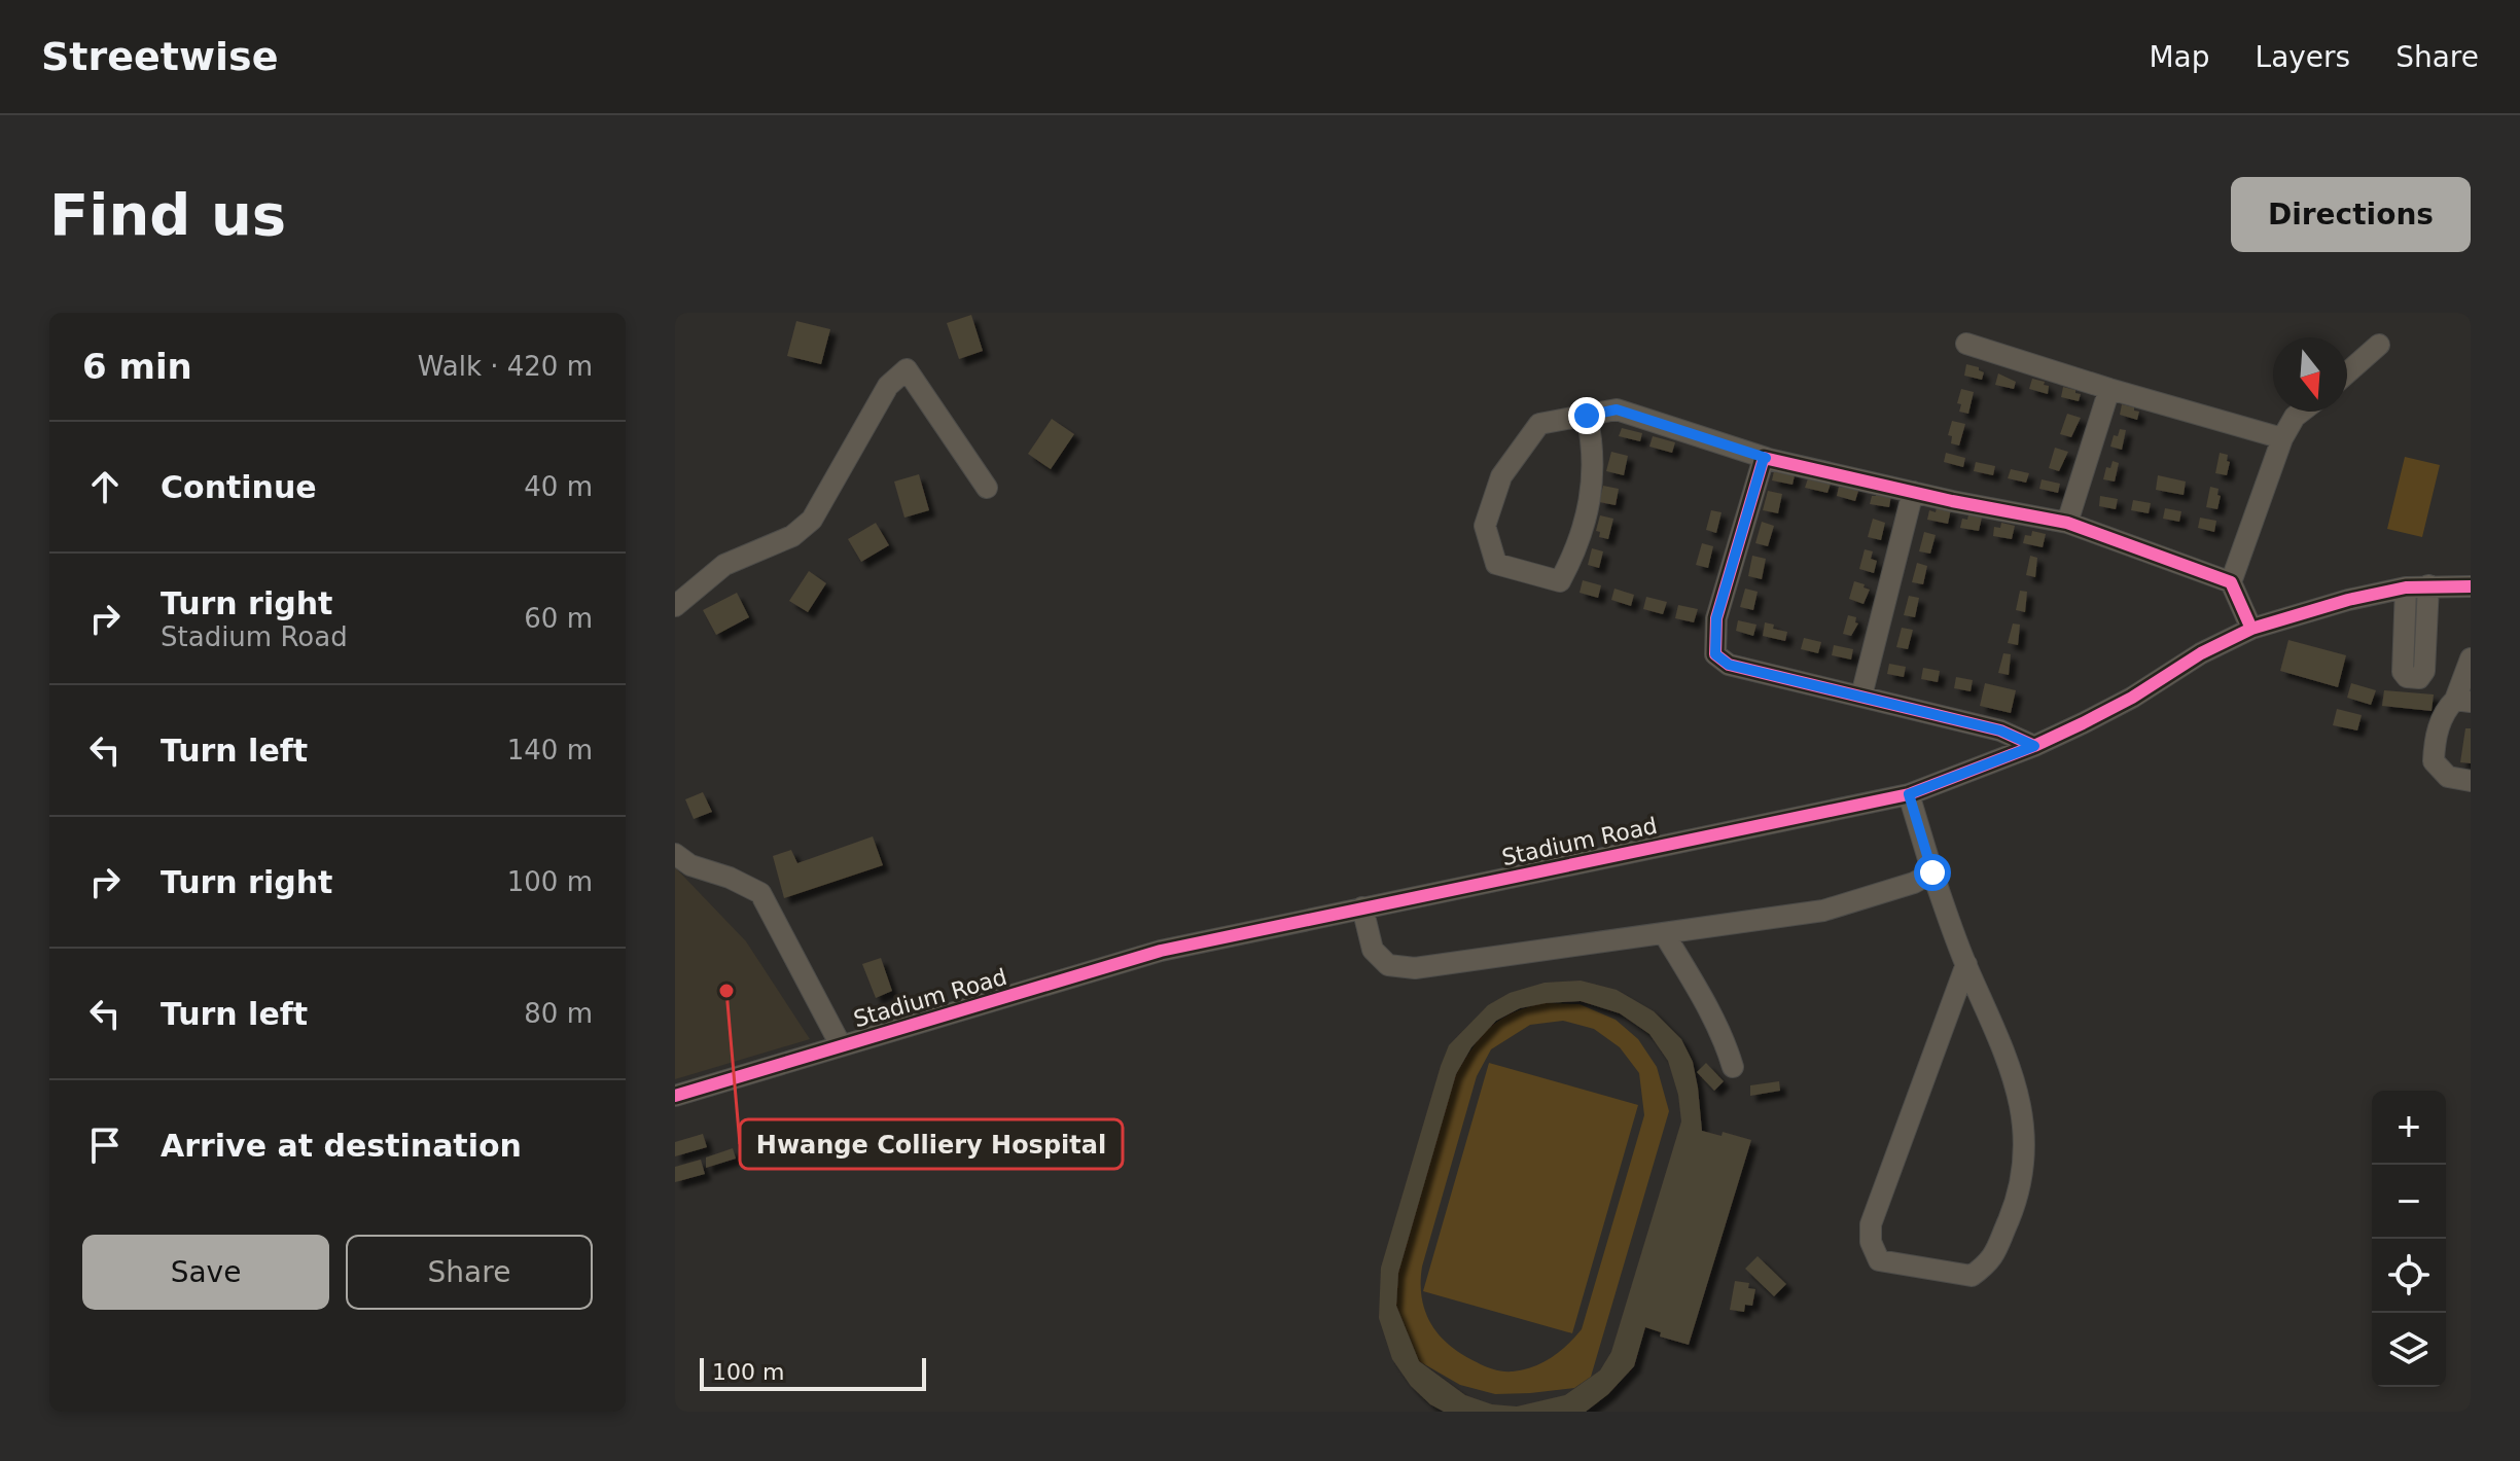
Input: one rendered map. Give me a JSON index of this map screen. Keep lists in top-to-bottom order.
{
  "streets": {
    "street": ["Stadium Road"]
  },
  "places": ["Hwange Colliery Hospital"],
  "scale_bar": "100 m",
  "north": "bottom",
  "page": {
    "header": "Streetwise",
    "nav": ["Map", "Layers", "Share"],
    "buttons": [
      "Directions",
      ["Save", "Share"]
    ],
    "title": "Find us",
    "heading": ["6 min", "Walk · 420 m"],
    "list": [
      ["Continue", "40 m"],
      ["Turn right", "Stadium Road", "60 m"],
      ["Turn left", "140 m"],
      ["Turn right", "100 m"],
      ["Turn left", "80 m"],
      "Arrive at destination"
    ],
    "map_buttons": ["+", "−"],
    "scale": "100 m"
  }
}
